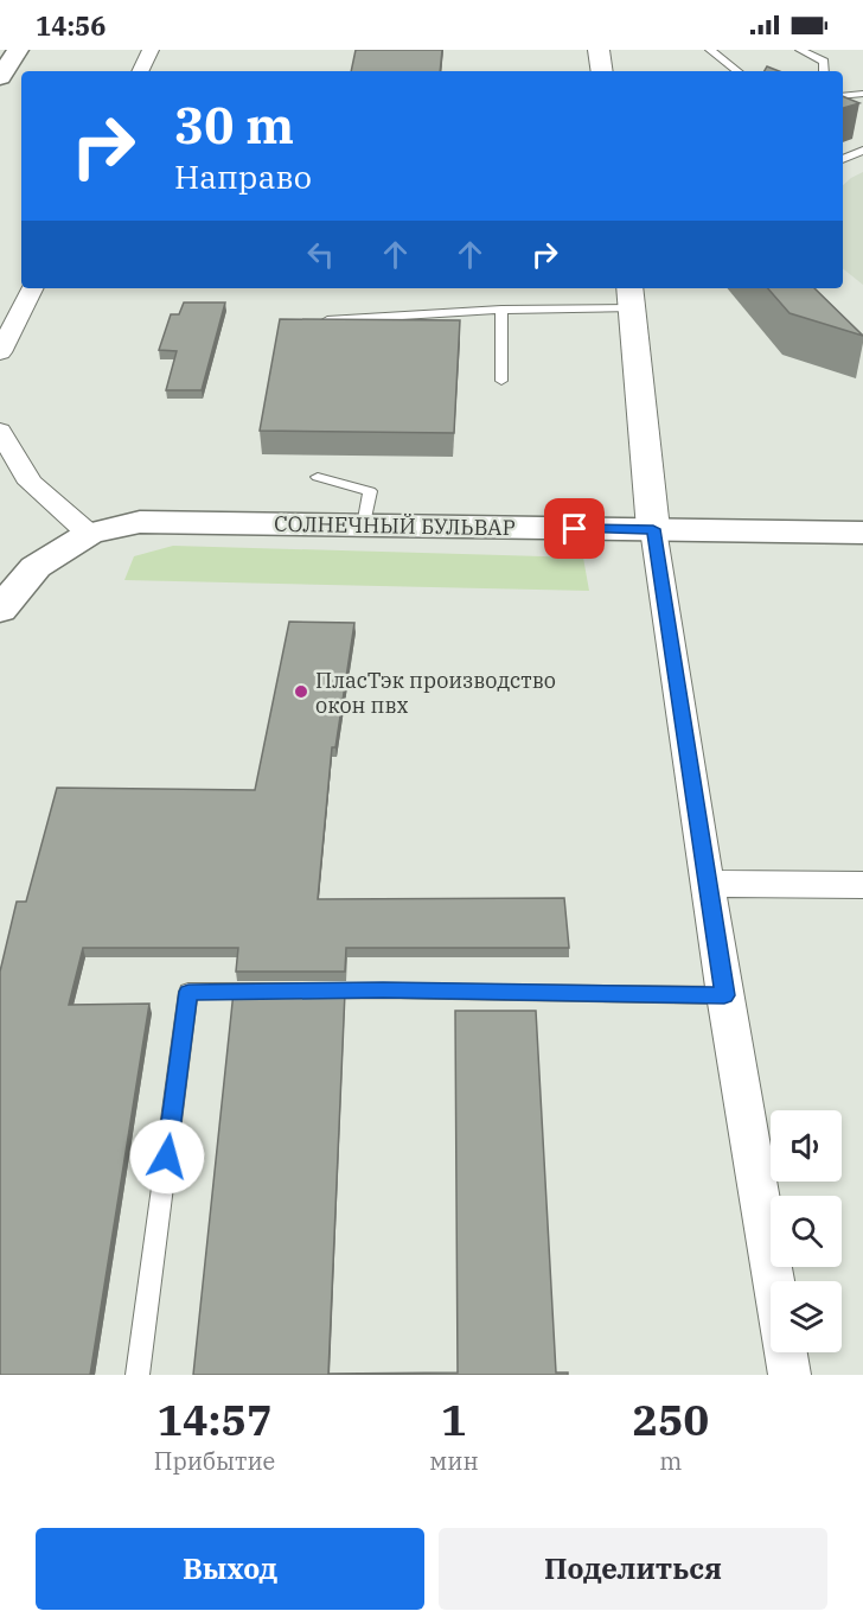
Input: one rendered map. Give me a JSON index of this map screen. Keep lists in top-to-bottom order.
{
  "streets": {
    "main road": ["СОЛНЕЧНЫЙ БУЛЬВАР"]
  },
  "places": ["ПласТэк производство окон пвх"],
  "page": {
    "status": "14:56",
    "turn": ["30 m", "Направо"],
    "eta": [
      "14:57",
      "Прибытие",
      "1",
      "мин",
      "250",
      "m"
    ],
    "buttons": ["Выход", "Поделиться"]
  }
}
